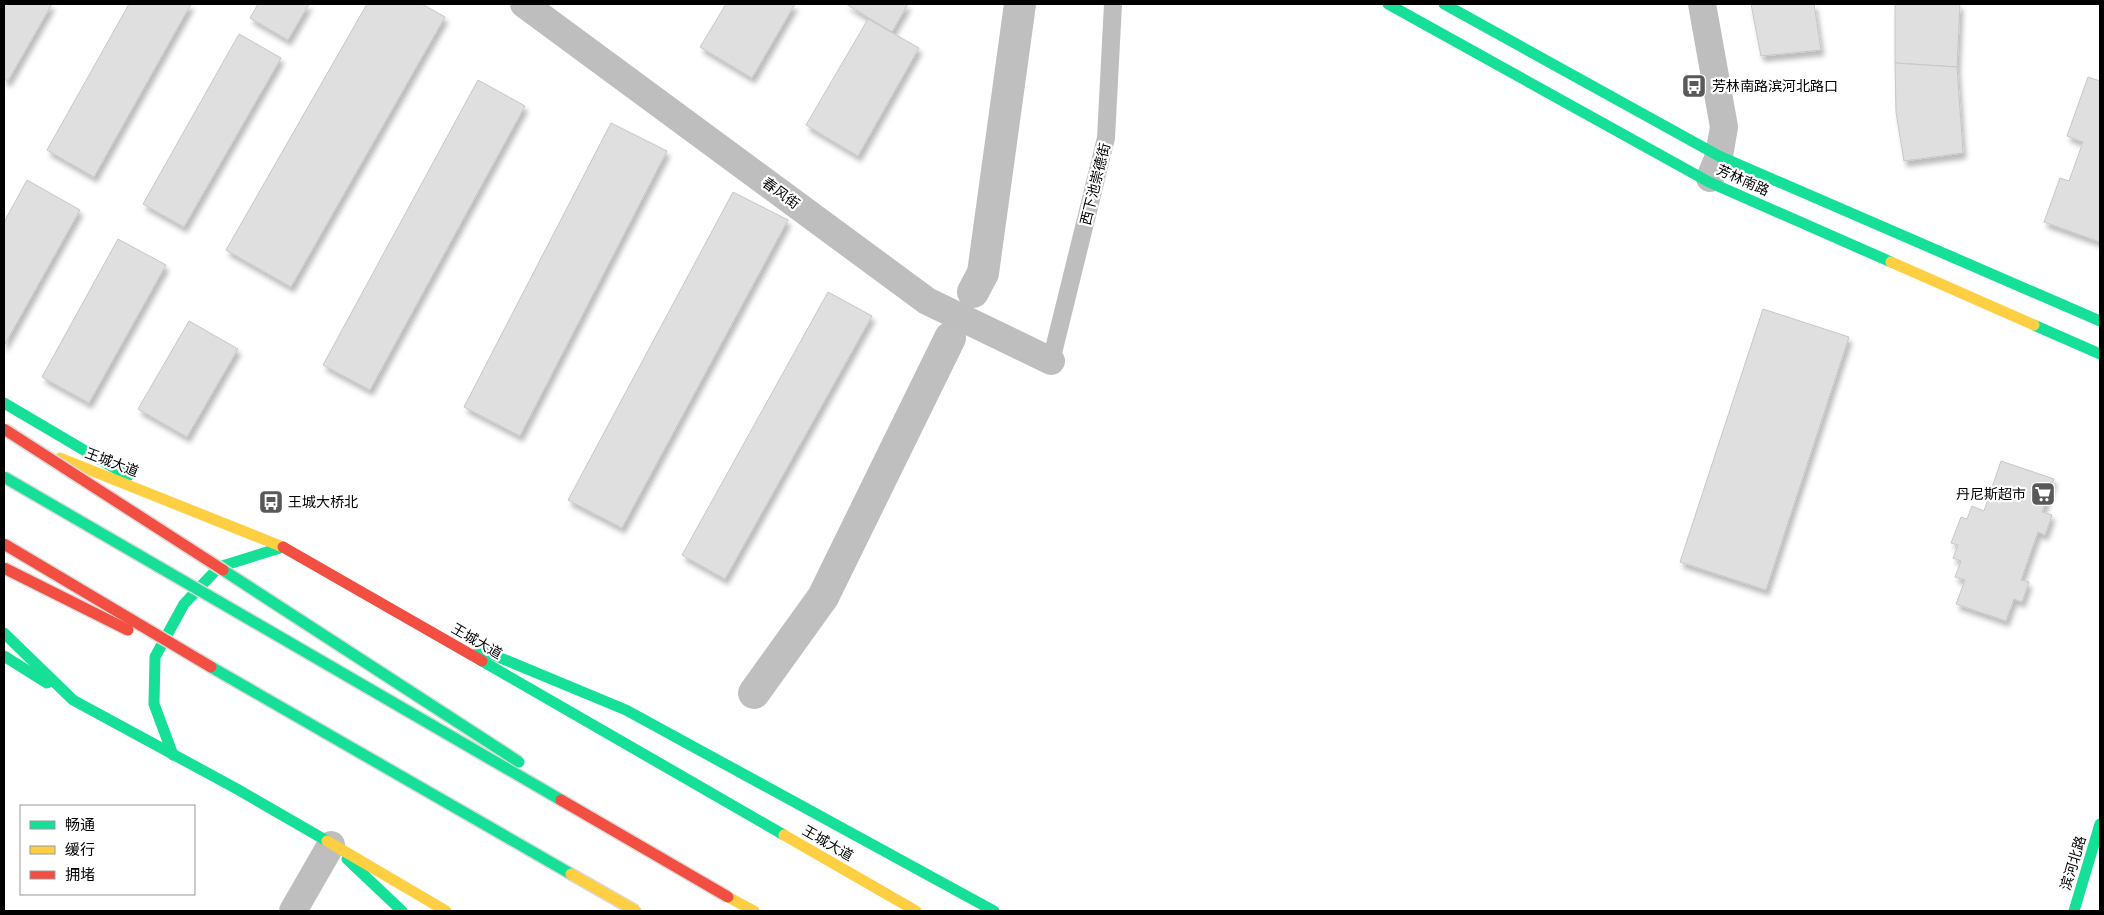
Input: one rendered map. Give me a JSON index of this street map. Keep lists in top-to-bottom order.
{
  "streets": {
    "main road": ["芳林南路", "王城大道", "滨河北路"],
    "street": ["春风街"],
    "lane": ["西下池崇德街"]
  },
  "crossings": [
    ["西下池崇德街", "春风街"]
  ],
  "places": {
    "bus stop": ["芳林南路滨河北路口", "王城大桥北"],
    "supermarket": ["丹尼斯超市"]
  },
  "legend": ["畅通", "缓行", "拥堵"]
}
